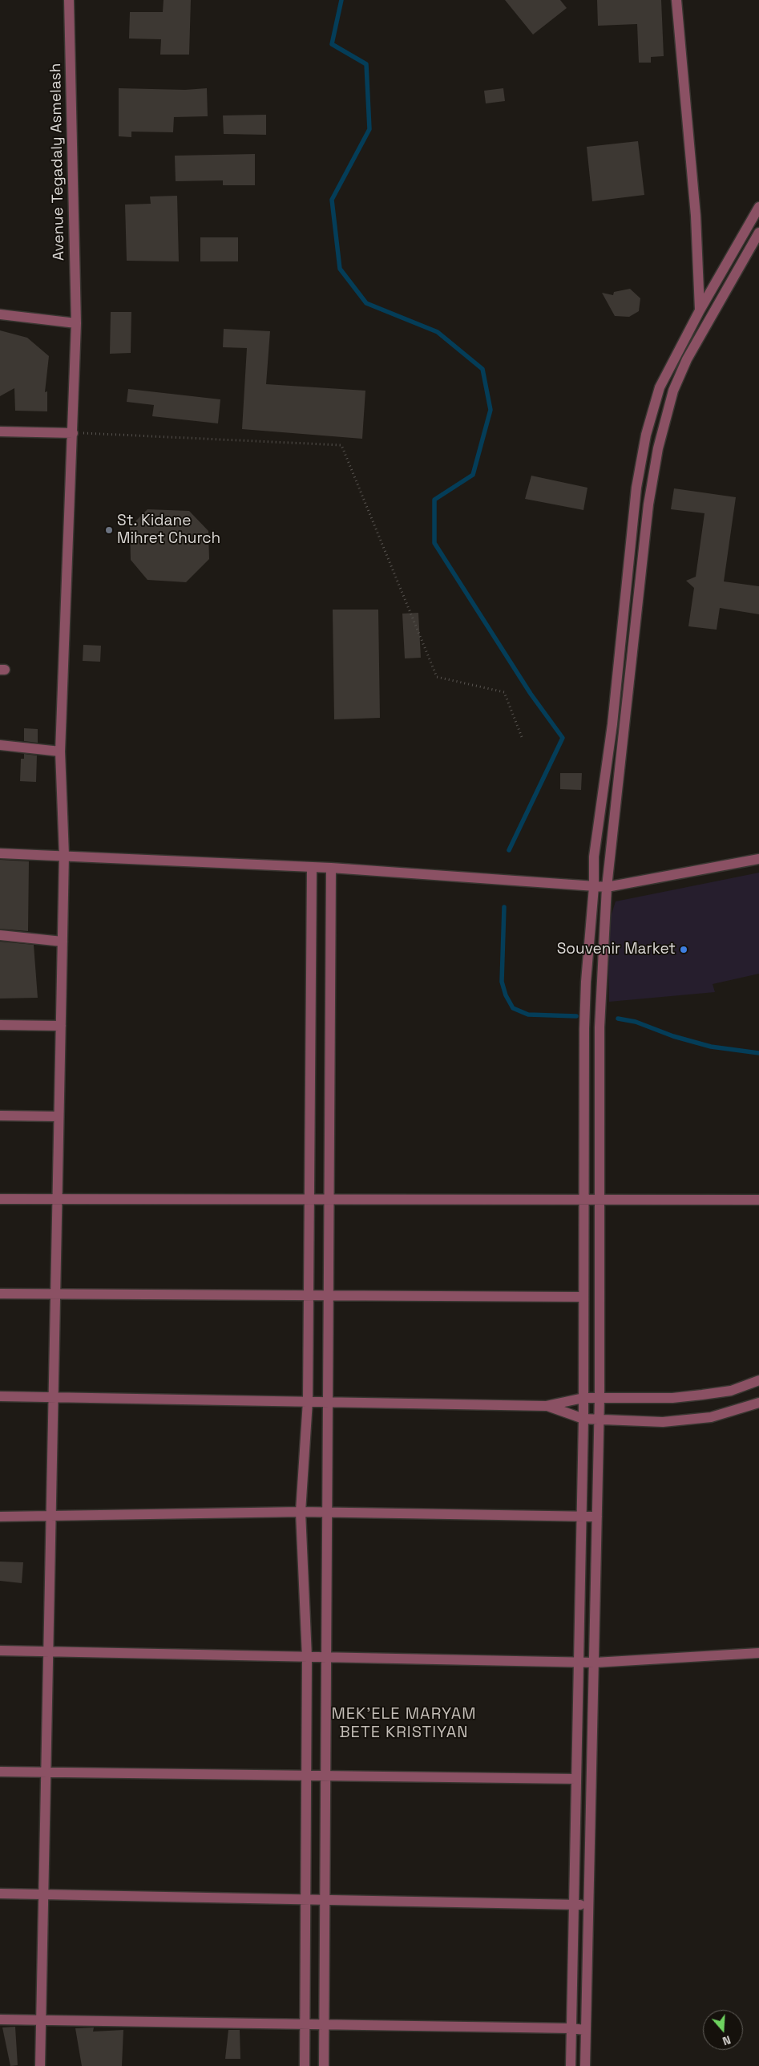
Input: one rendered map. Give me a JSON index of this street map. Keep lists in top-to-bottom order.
{
  "streets": {
    "street": ["Avenue Tegadaly Asmelash"]
  },
  "districts": ["MEK'ELE MARYAM BETE KRISTIYAN"],
  "places": ["St. Kidane Mihret Church", "Souvenir Market"],
  "north": "bottom"
}
